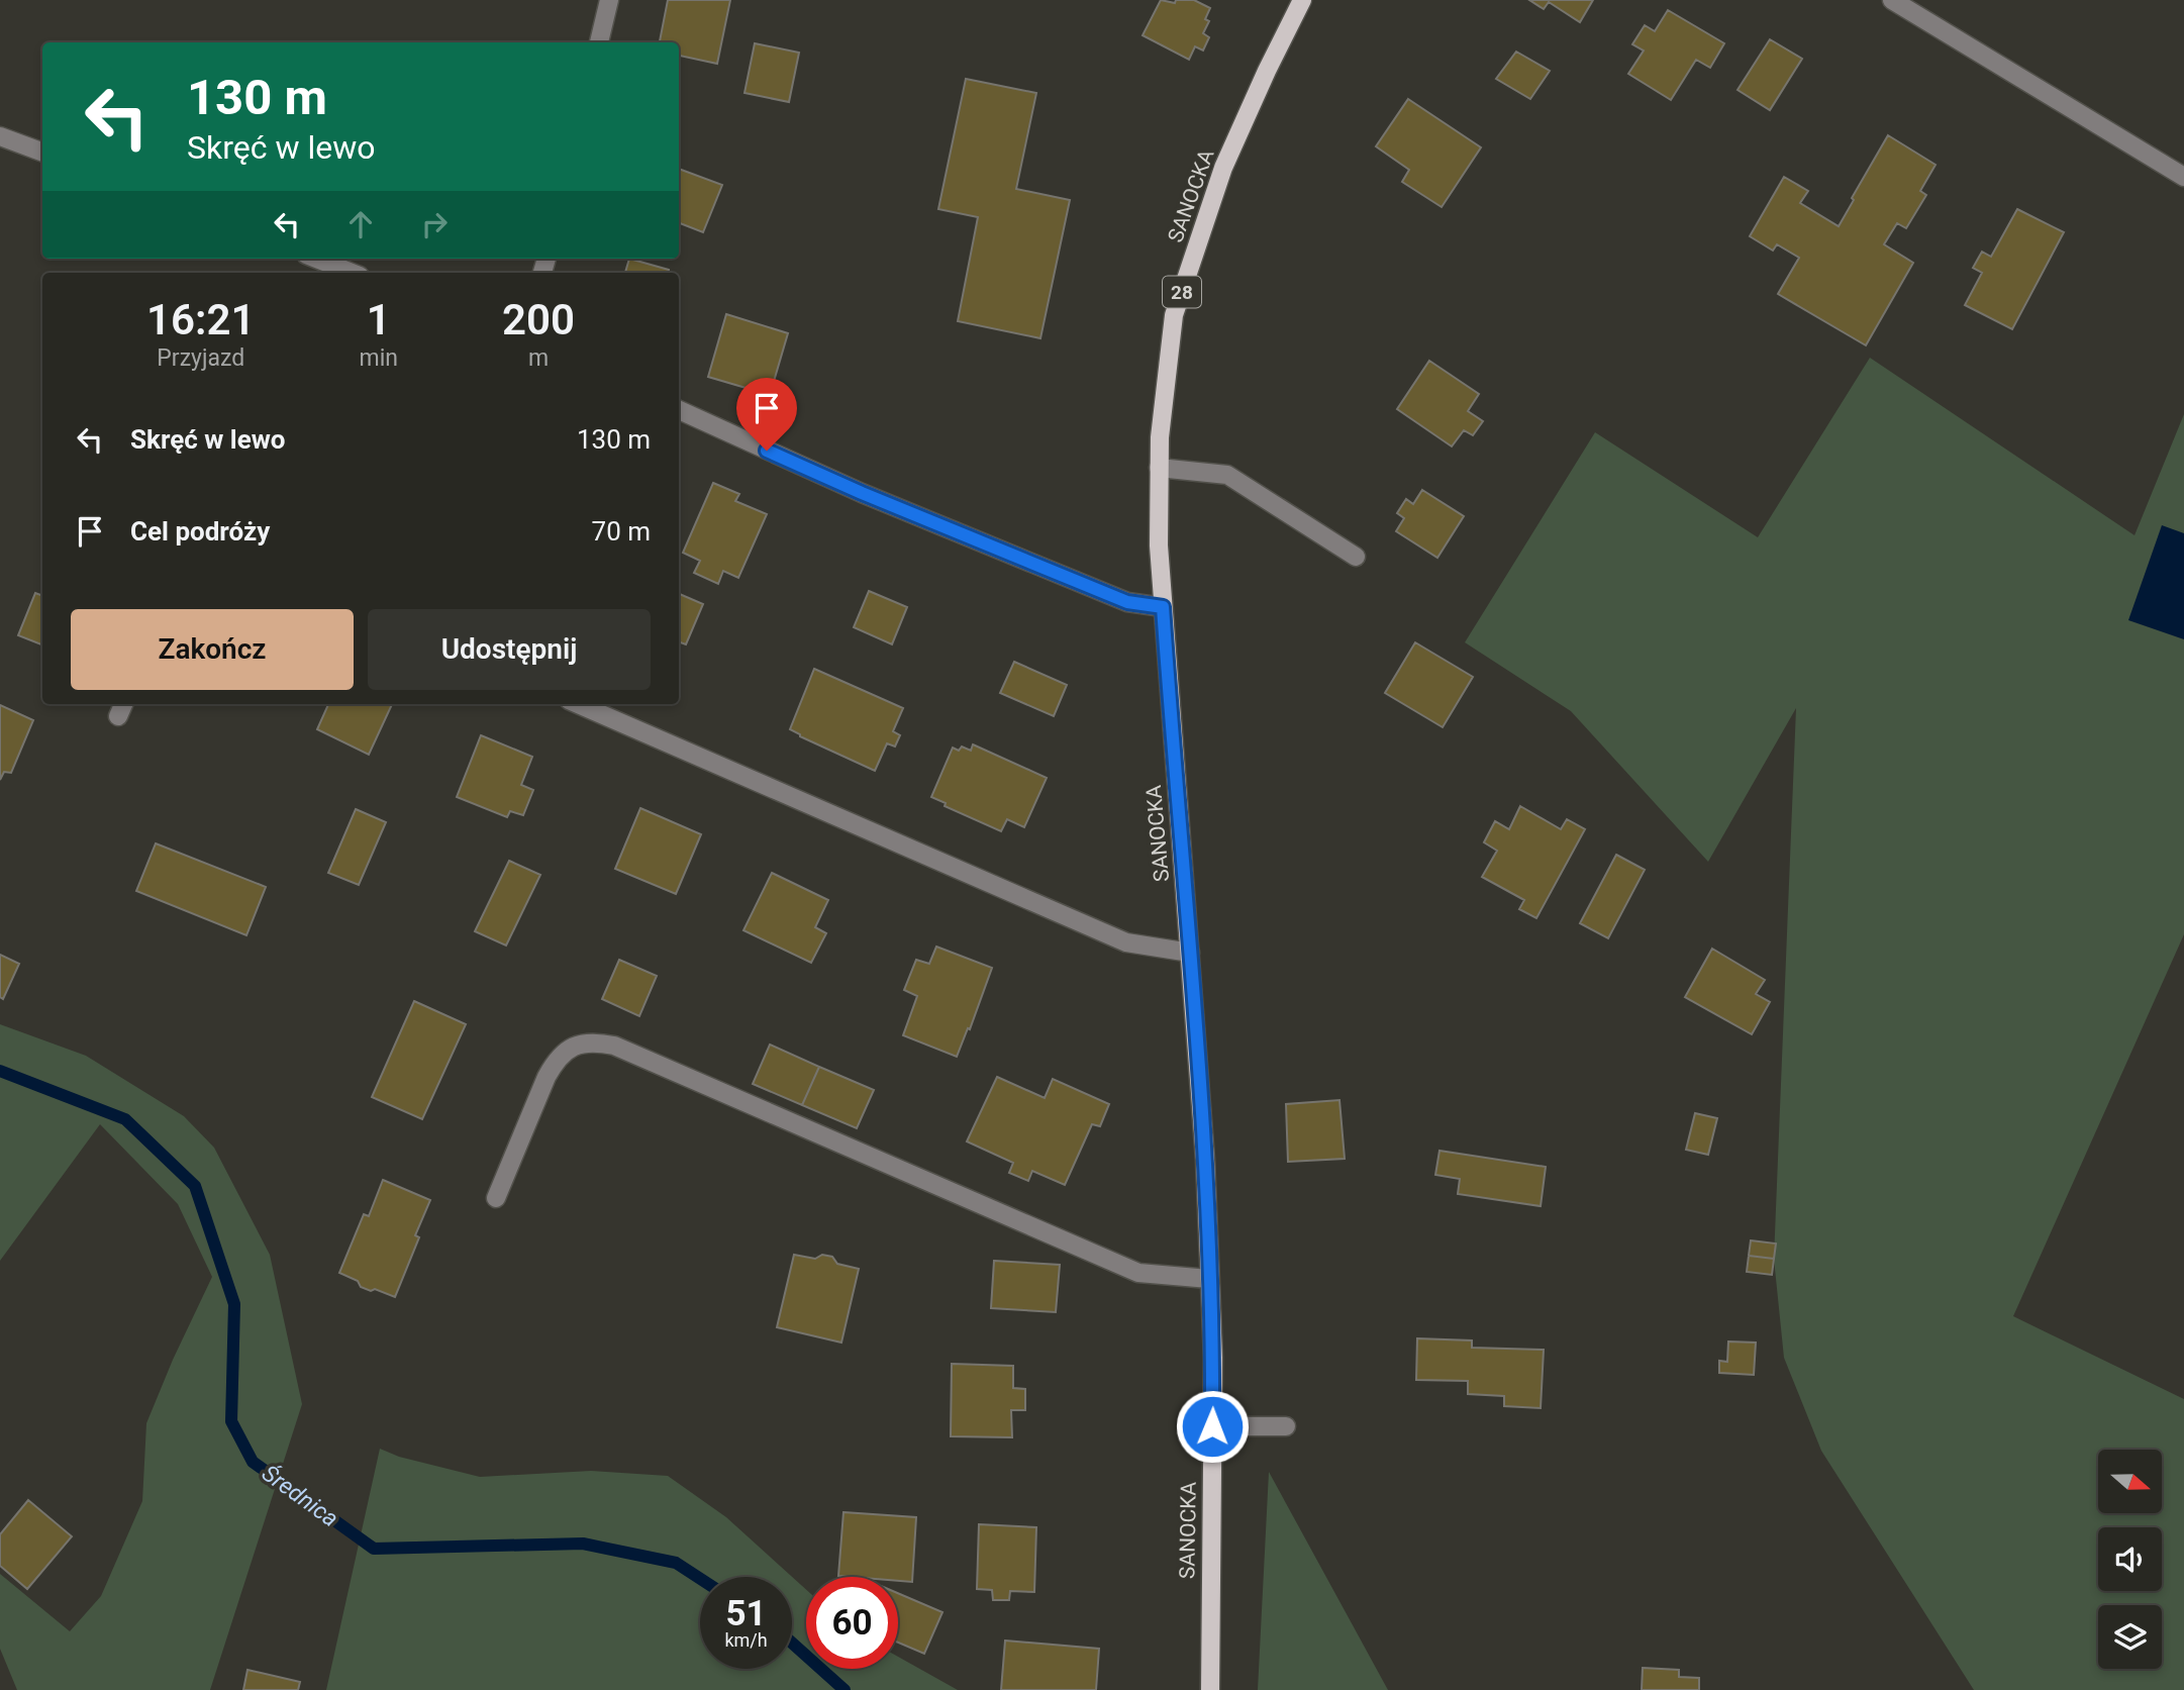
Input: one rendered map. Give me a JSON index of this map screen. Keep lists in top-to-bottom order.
{
  "streets": {
    "main road": ["SANOCKA", "28"]
  },
  "water": ["Średnica"],
  "north": "right",
  "page": {
    "turn": ["130 m", "Skręć w lewo"],
    "eta": [
      "16:21",
      "Przyjazd",
      "1",
      "min",
      "200",
      "m"
    ],
    "list": [
      {
        "name": "Skręć w lewo",
        "value": "130 m"
      },
      {
        "name": "Cel podróży",
        "value": "70 m"
      }
    ],
    "buttons": ["Zakończ", "Udostępnij"],
    "speed": "51 km/h",
    "limit": "60"
  }
}
